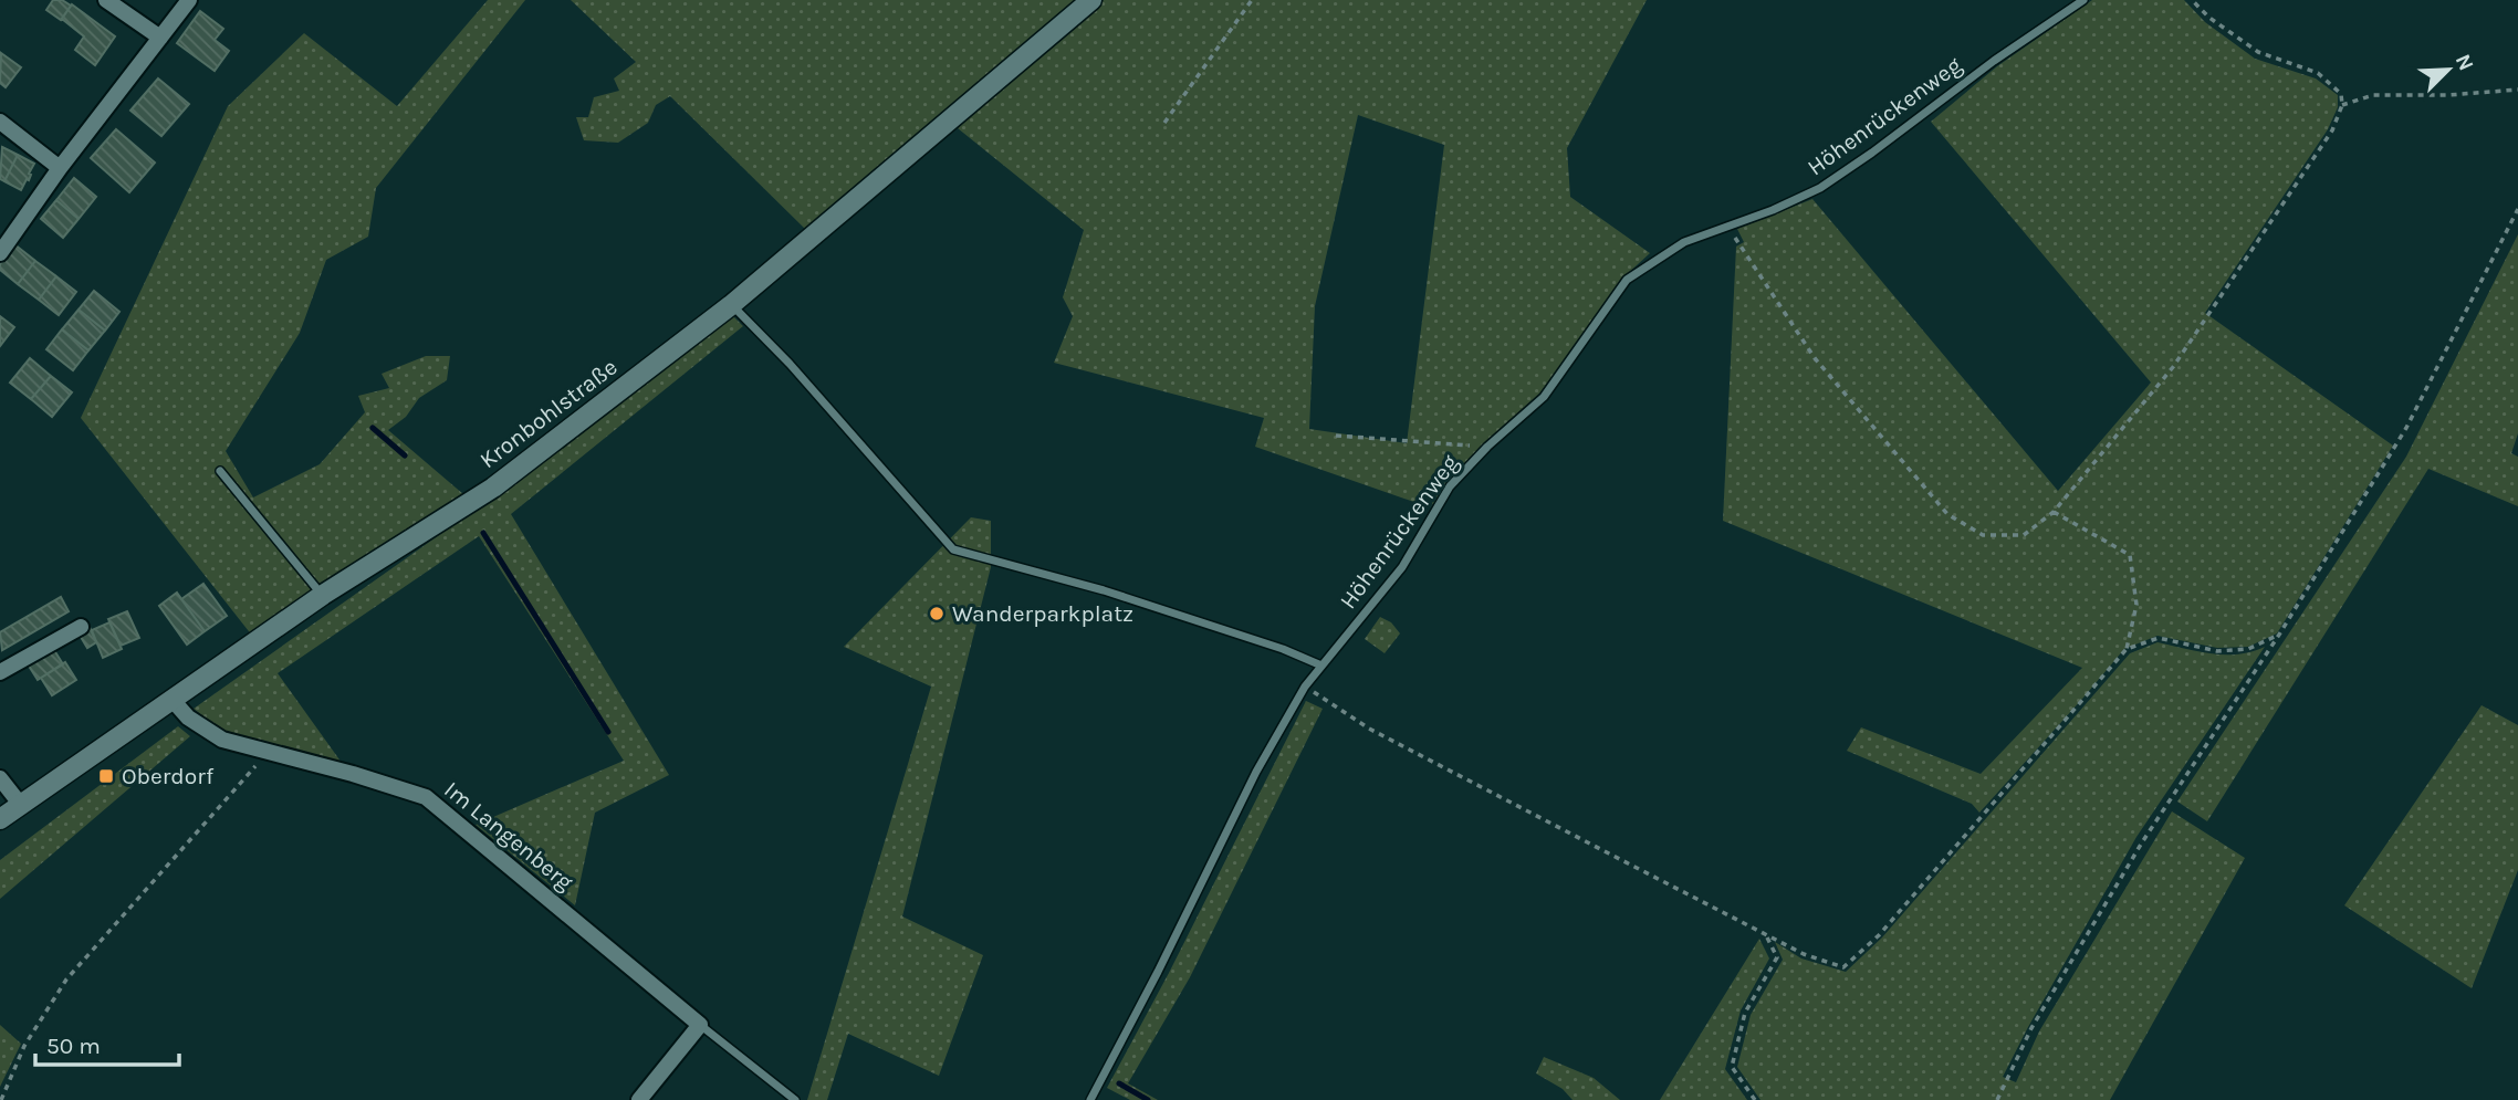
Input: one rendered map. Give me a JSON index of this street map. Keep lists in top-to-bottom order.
{
  "streets": {
    "main road": ["Kronbohlstraße"],
    "street": ["Im Langenberg"],
    "lane": ["Höhenrückenweg"]
  },
  "crossings": [
    ["Kronbohlstraße", "Im Langenberg"]
  ],
  "places": {
    "other": ["Wanderparkplatz"],
    "transit": ["Oberdorf"]
  },
  "scale_bar": "50 m",
  "north": "top right"
}
